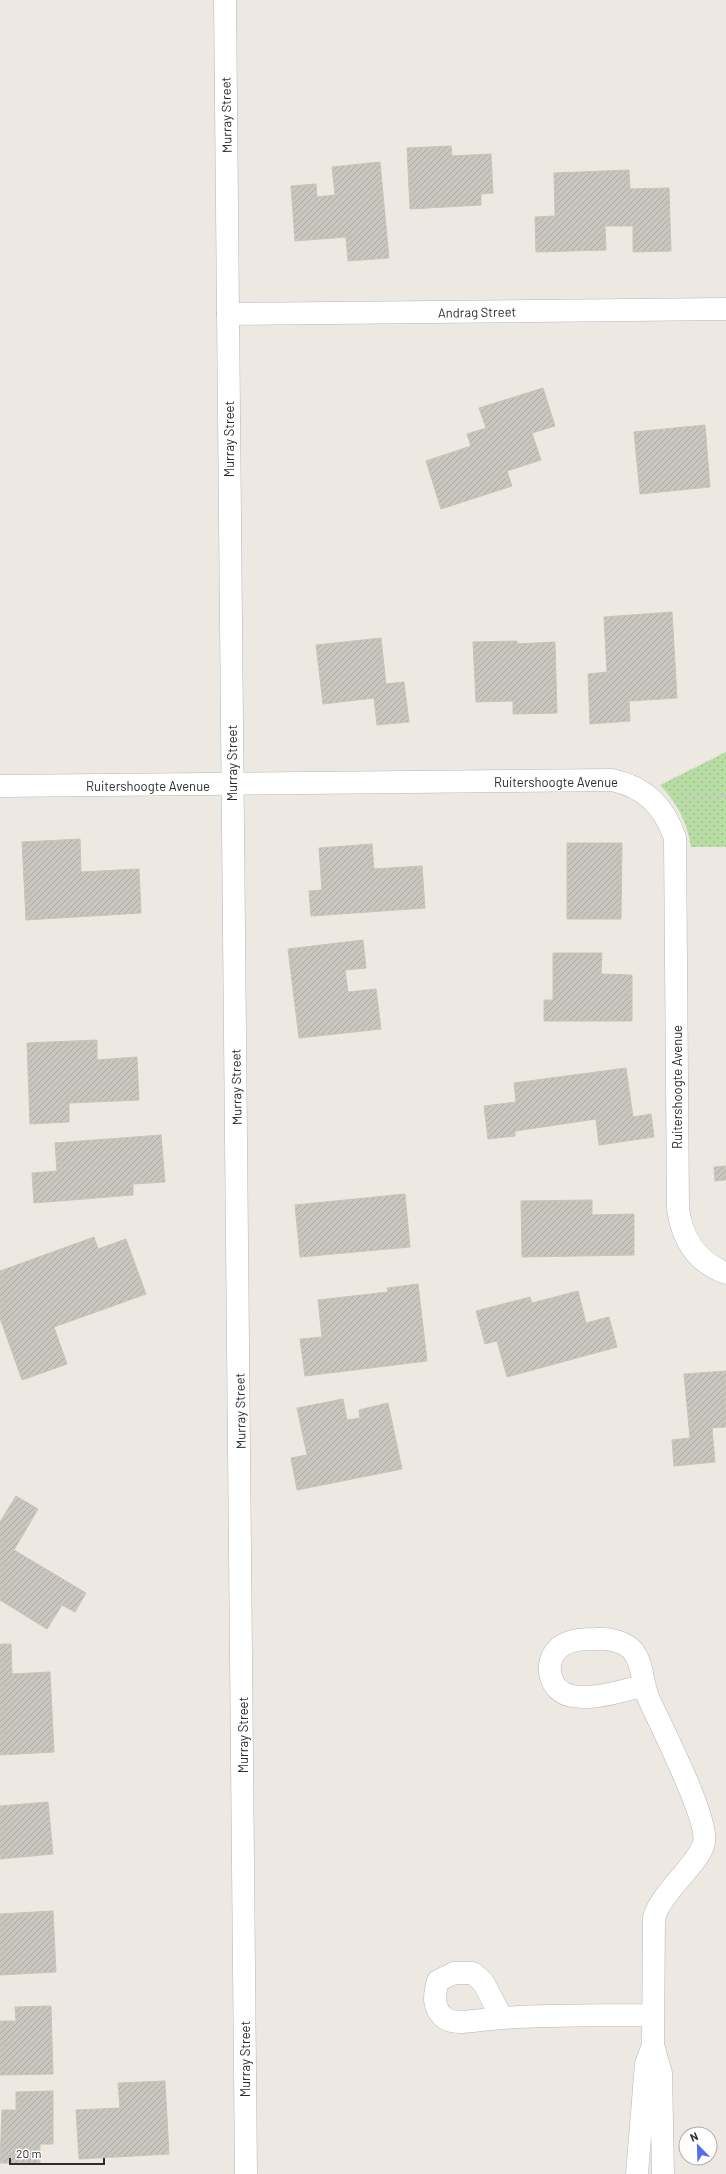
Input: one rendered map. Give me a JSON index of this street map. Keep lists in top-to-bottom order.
{
  "streets": {
    "street": ["Murray Street", "Andrag Street", "Ruitershoogte Avenue"]
  },
  "crossings": [
    ["Murray Street", "Andrag Street"],
    ["Murray Street", "Ruitershoogte Avenue"]
  ],
  "scale_bar": "20 m",
  "north": "top left"
}
